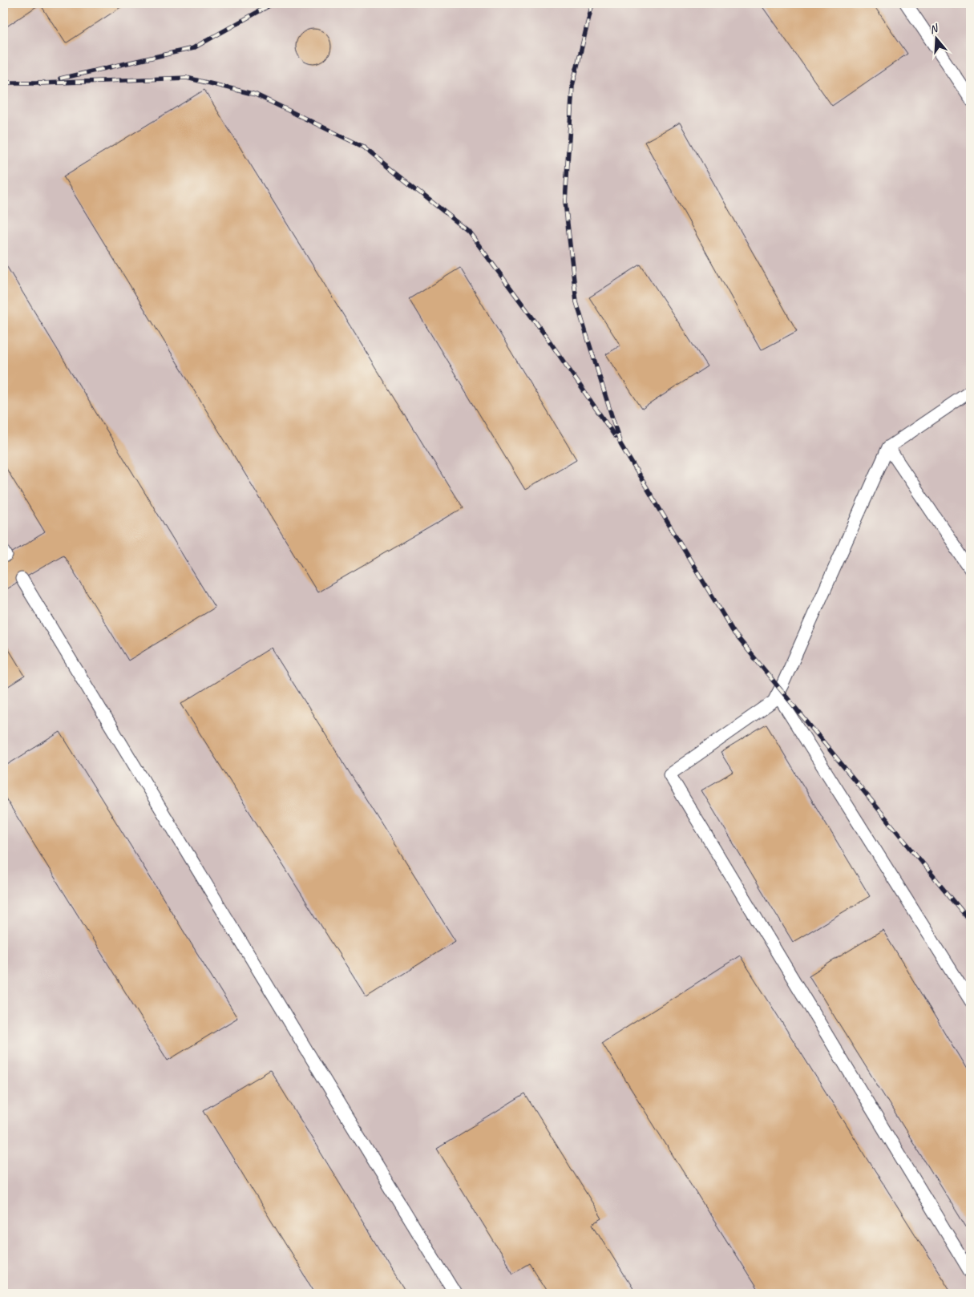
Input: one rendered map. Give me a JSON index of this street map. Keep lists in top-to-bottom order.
{
  "north": "top"
}
